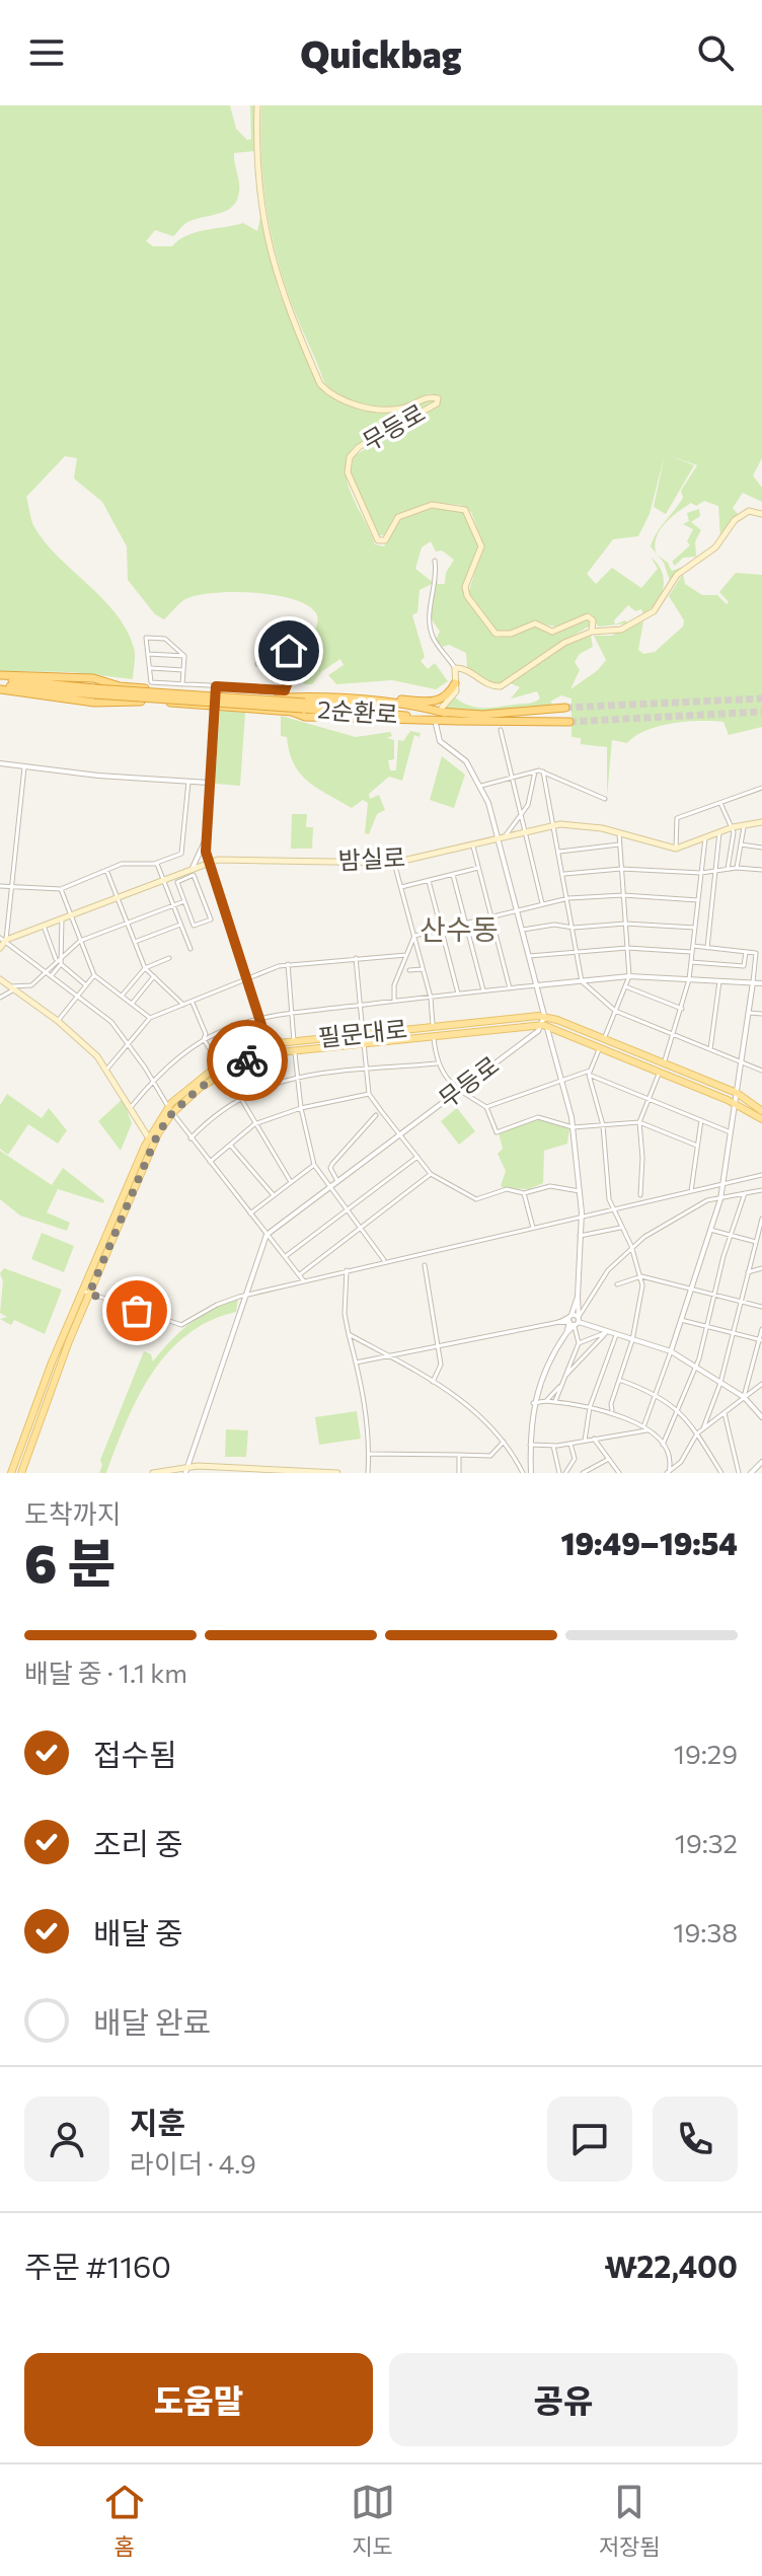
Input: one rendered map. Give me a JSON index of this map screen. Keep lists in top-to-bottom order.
{
  "streets": {
    "highway": ["2순환로"],
    "main road": ["무등로", "밤실로", "필문대로"]
  },
  "crossings": [
    ["무등로", "필문대로"]
  ],
  "districts": ["산수동"],
  "page": {
    "header": "Quickbag",
    "heading": ["6 분", "도착까지", "19:49–19:54"],
    "panel": [
      "지훈",
      "라이더 · 4.9",
      "주문 #1160",
      "₩22,400"
    ],
    "bar": "배달 중 · 1.1 km",
    "list": [
      ["접수됨", "19:29"],
      ["조리 중", "19:32"],
      ["배달 중", "19:38"],
      "배달 완료"
    ],
    "buttons": ["도움말", "공유"],
    "tabs": ["홈", "지도", "저장됨"]
  }
}
